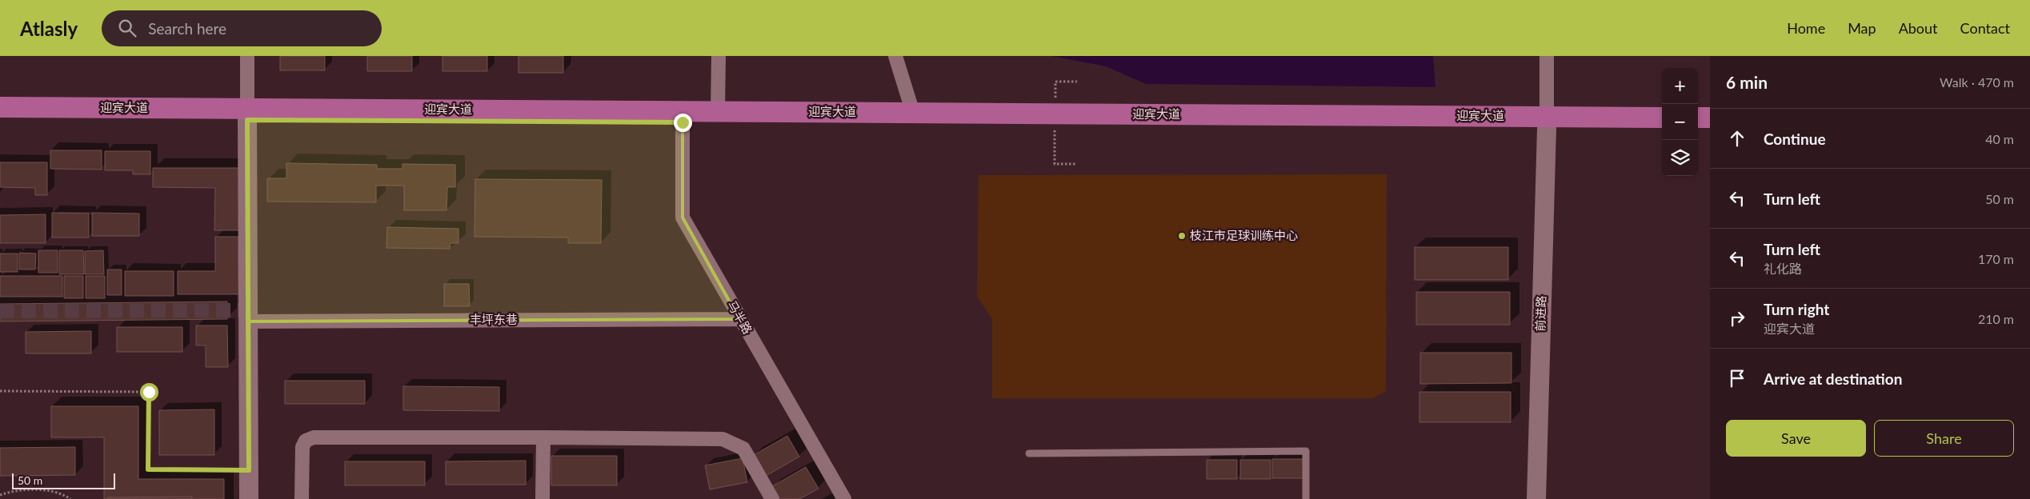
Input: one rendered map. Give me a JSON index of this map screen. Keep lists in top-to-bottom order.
{
  "streets": {
    "main road": ["迎宾大道"],
    "street": ["前进路", "马半路", "丰坪东巷"]
  },
  "crossings": [
    ["迎宾大道", "前进路"],
    ["迎宾大道", "马半路"],
    ["马半路", "丰坪东巷"]
  ],
  "places": ["枝江市足球训练中心"],
  "scale_bar": "50 m",
  "page": {
    "header": "Atlasly",
    "search": "Search here",
    "nav": [
      "Home",
      "Map",
      "About",
      "Contact"
    ],
    "heading": ["6 min", "Walk · 470 m"],
    "map_buttons": ["+", "−"],
    "list": [
      ["Continue", "40 m"],
      ["Turn left", "50 m"],
      ["Turn left", "礼化路", "170 m"],
      ["Turn right", "迎宾大道", "210 m"],
      "Arrive at destination"
    ],
    "buttons": ["Save", "Share"],
    "scale": "50 m"
  }
}
